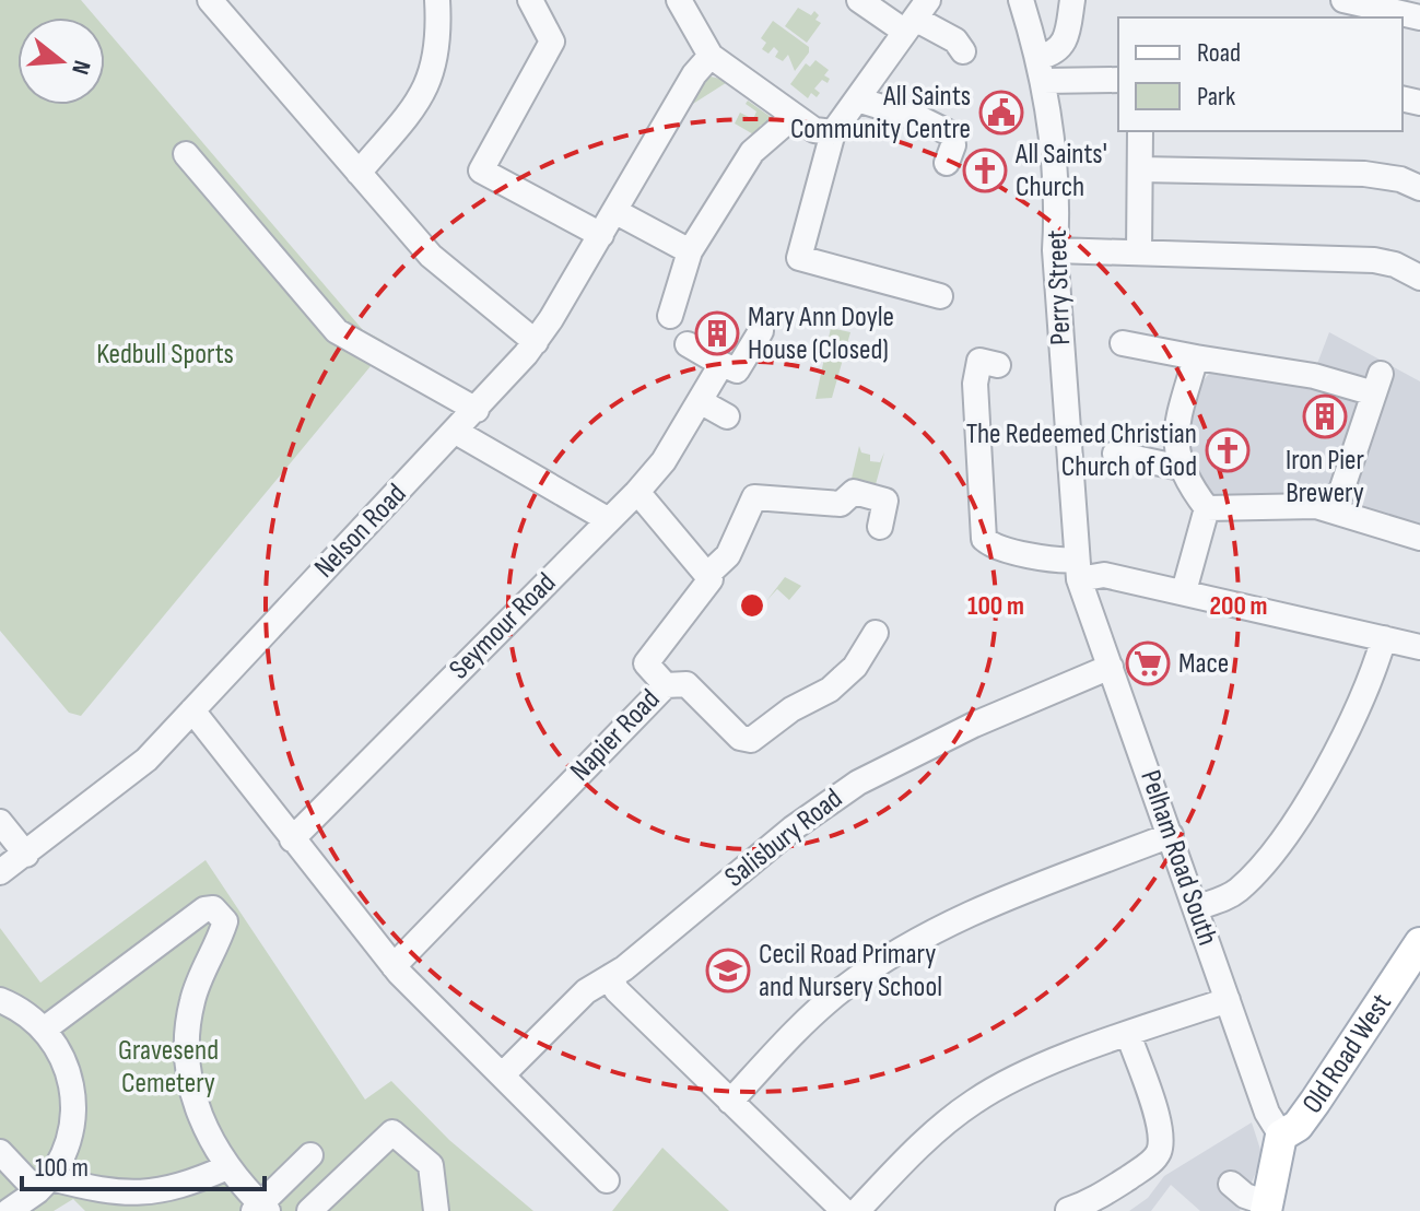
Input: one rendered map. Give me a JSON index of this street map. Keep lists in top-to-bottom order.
{
  "streets": {
    "main road": ["Old Road West"],
    "street": [
      "Perry Street",
      "Nelson Road",
      "Seymour Road",
      "Napier Road",
      "Salisbury Road",
      "Pelham Road South"
    ]
  },
  "crossings": [
    ["Perry Street", "Pelham Road South"],
    ["Salisbury Road", "Pelham Road South"],
    ["Pelham Road South", "Old Road West"]
  ],
  "parks": ["Kedbull Sports", "Gravesend Cemetery"],
  "places": {
    "public building": ["All Saints Community Centre"],
    "church": ["All Saints' Church", "The Redeemed Christian Church of God"],
    "building": ["Mary Ann Doyle House (Closed)", "Iron Pier Brewery"],
    "supermarket": ["Mace"],
    "school or university": ["Cecil Road Primary and Nursery School"]
  },
  "legend": ["Road", "Park"],
  "scale_bar": "100 m",
  "north": "right",
  "rings": ["100 m", "200 m"]
}
